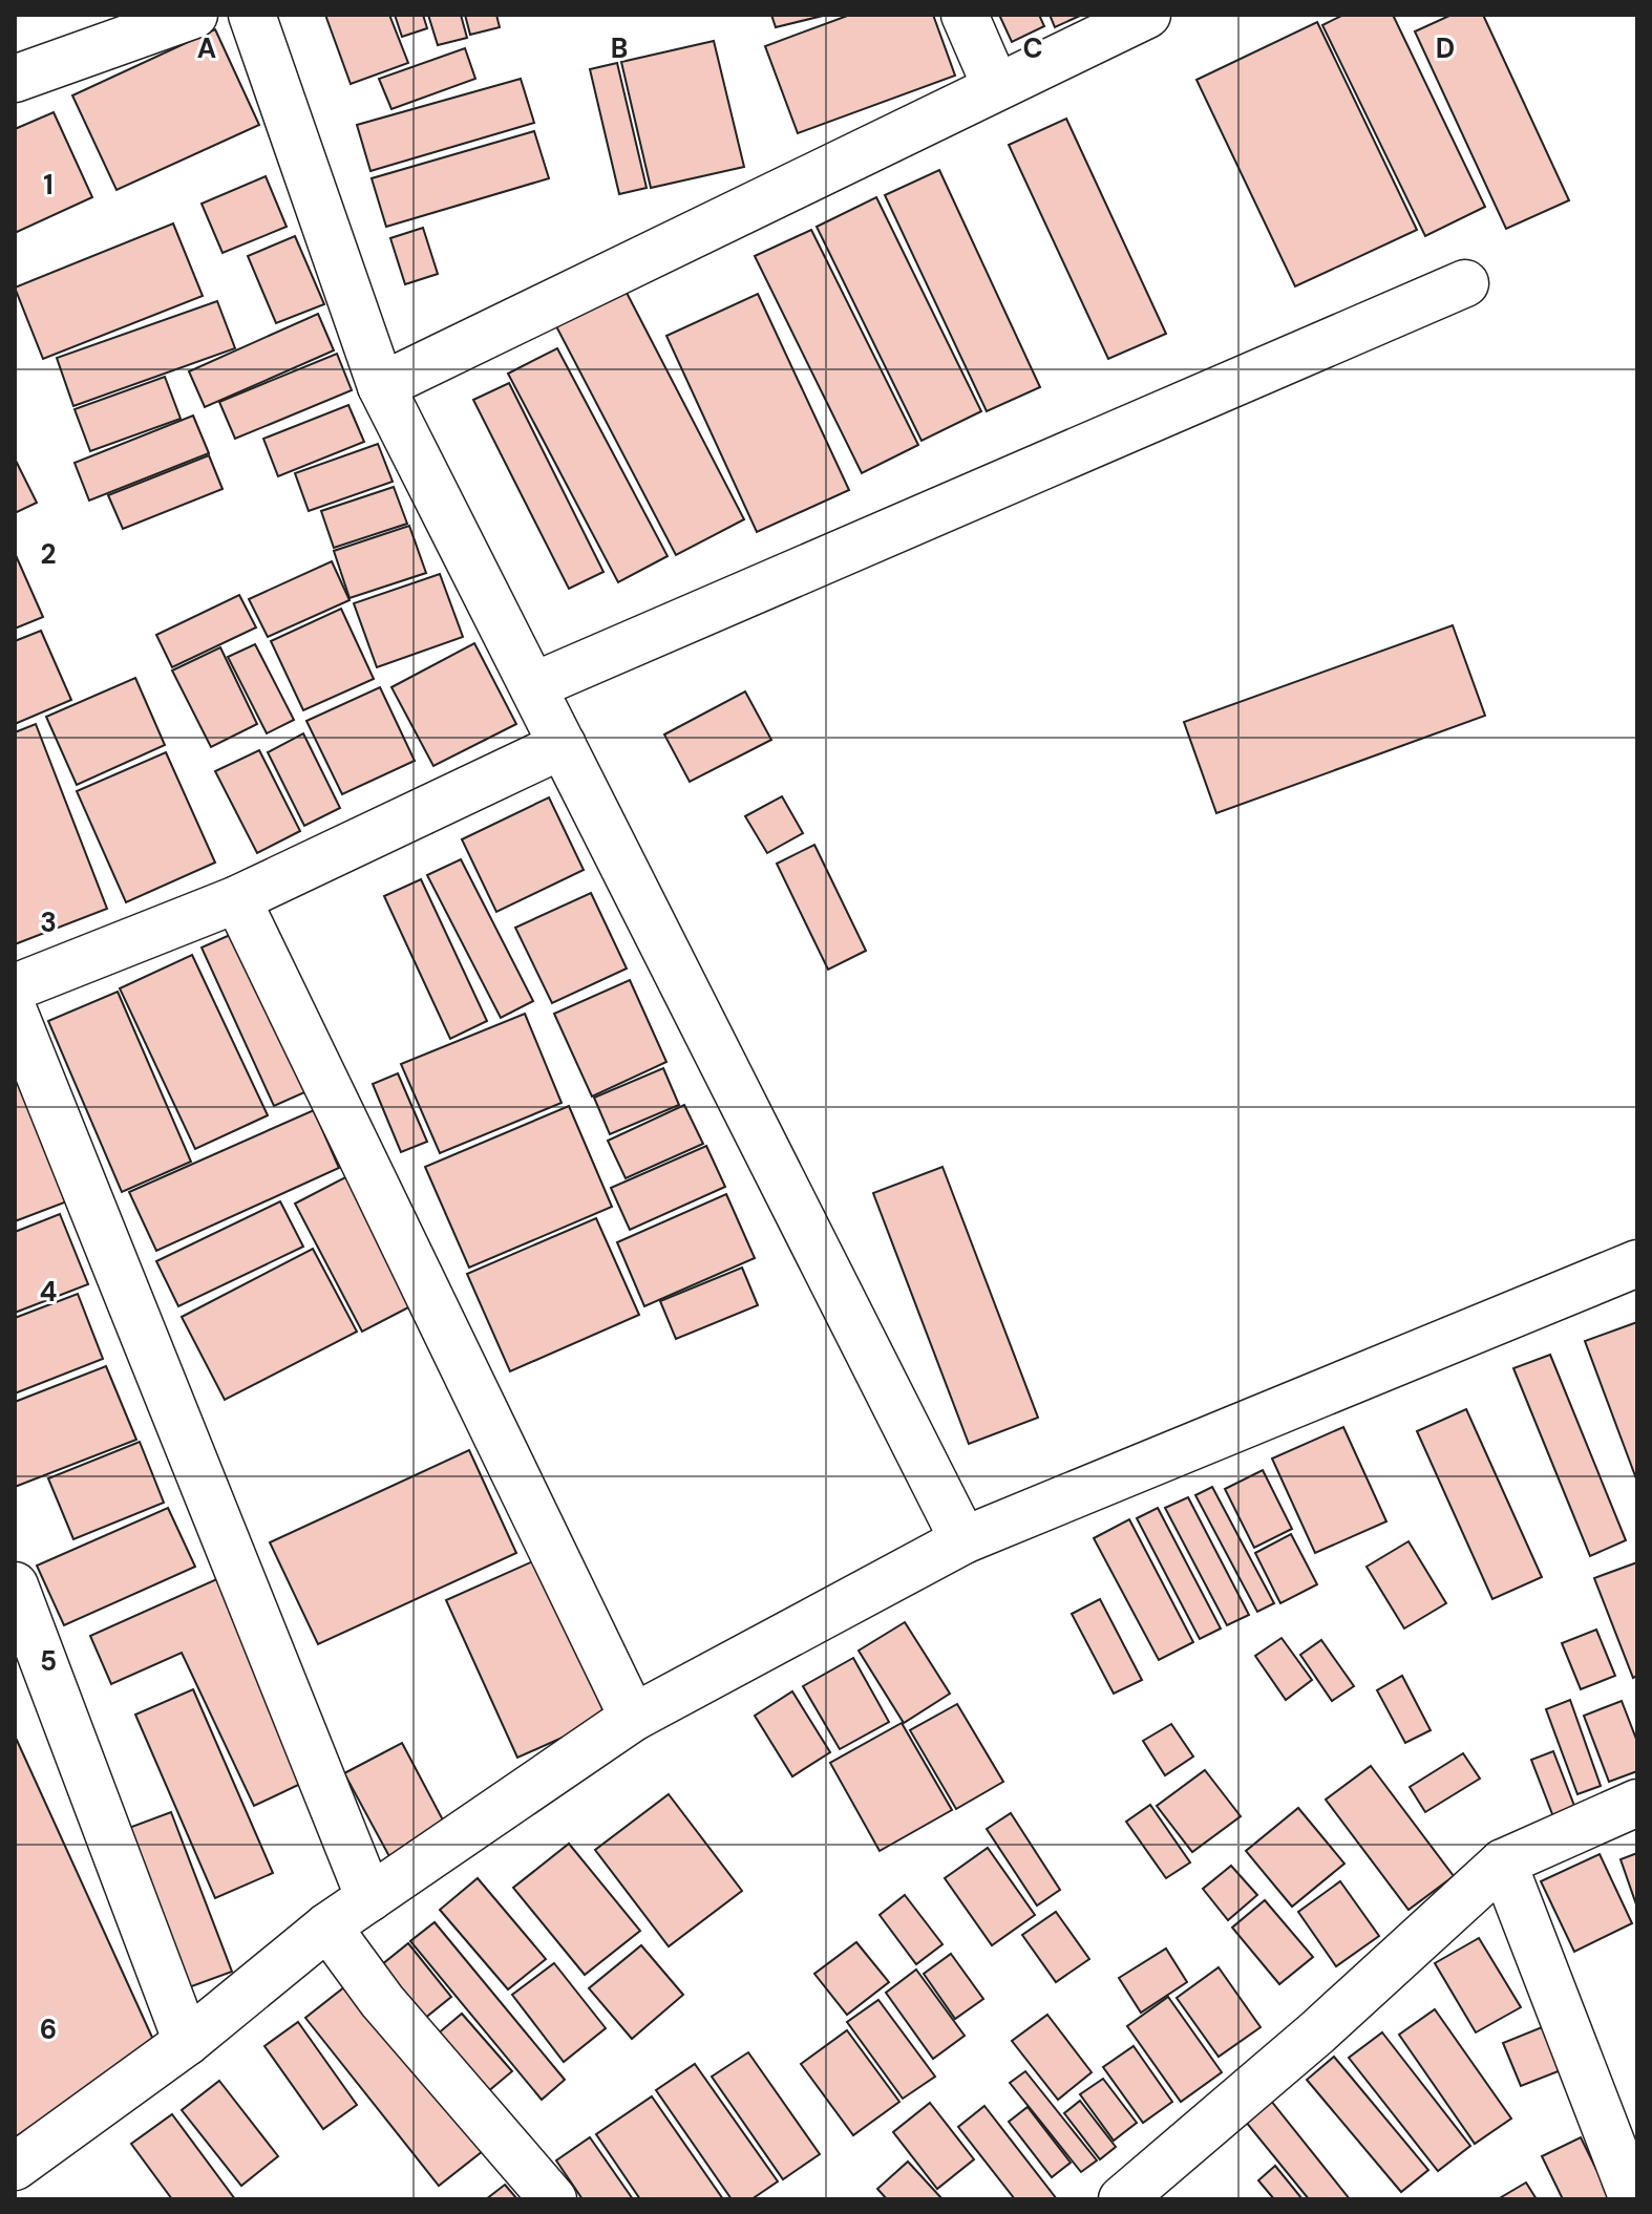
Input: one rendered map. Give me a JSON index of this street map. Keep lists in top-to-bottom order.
{
  "grid": {
    "columns": [
      "A",
      "B",
      "C",
      "D"
    ],
    "rows": [
      "1",
      "2",
      "3",
      "4",
      "5",
      "6"
    ]
  }
}
